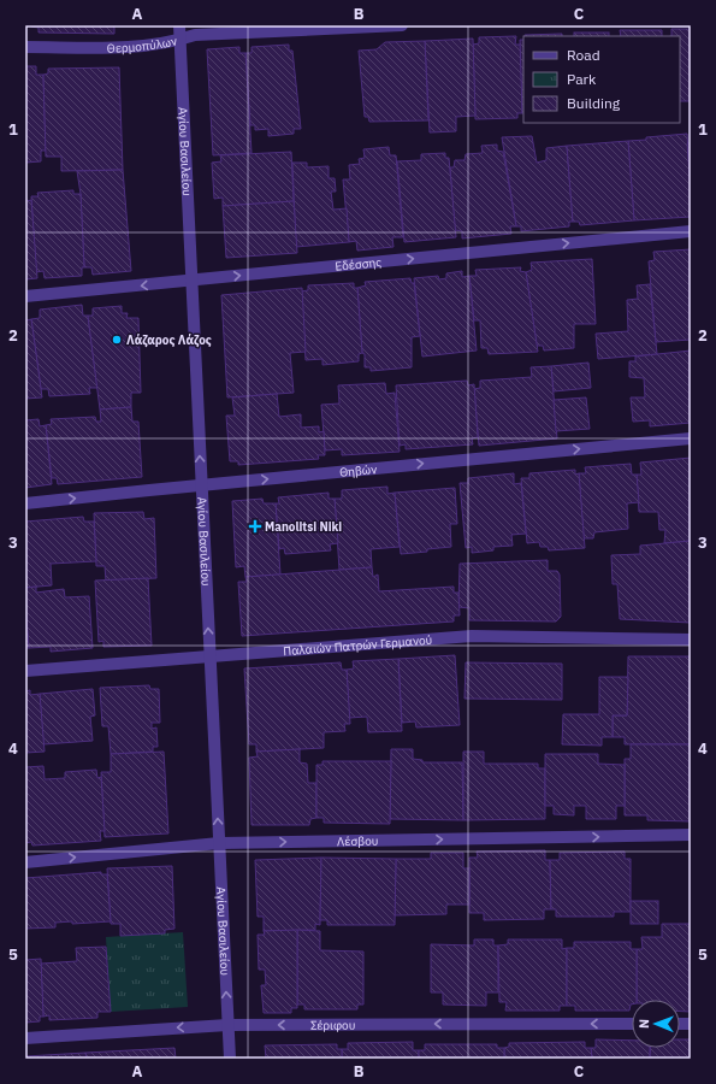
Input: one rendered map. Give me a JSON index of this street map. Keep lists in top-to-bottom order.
{
  "streets": {
    "street": [
      "Θερμοπύλων",
      "Αγίου Βασιλείου",
      "Εδέσσης",
      "Θηβών",
      "Παλαιών Πατρών Γερμανού",
      "Λέσβου",
      "Σέριφου"
    ]
  },
  "crossings": [
    ["Θερμοπύλων", "Αγίου Βασιλείου"],
    ["Αγίου Βασιλείου", "Εδέσσης"],
    ["Αγίου Βασιλείου", "Θηβών"],
    ["Αγίου Βασιλείου", "Παλαιών Πατρών Γερμανού"],
    ["Αγίου Βασιλείου", "Λέσβου"],
    ["Αγίου Βασιλείου", "Σέριφου"]
  ],
  "one_way": [
    "Αγίου Βασιλείου",
    "Θηβών",
    "Λέσβου",
    "Σέριφου"
  ],
  "places": {
    "other": ["Λάζαρος Λάζος"],
    "health": ["Manolitsi Niki"]
  },
  "legend": ["Road", "Park", "Building"],
  "north": "left",
  "grid": {
    "columns": ["A", "B", "C"],
    "rows": [
      "1",
      "2",
      "3",
      "4",
      "5"
    ]
  }
}
